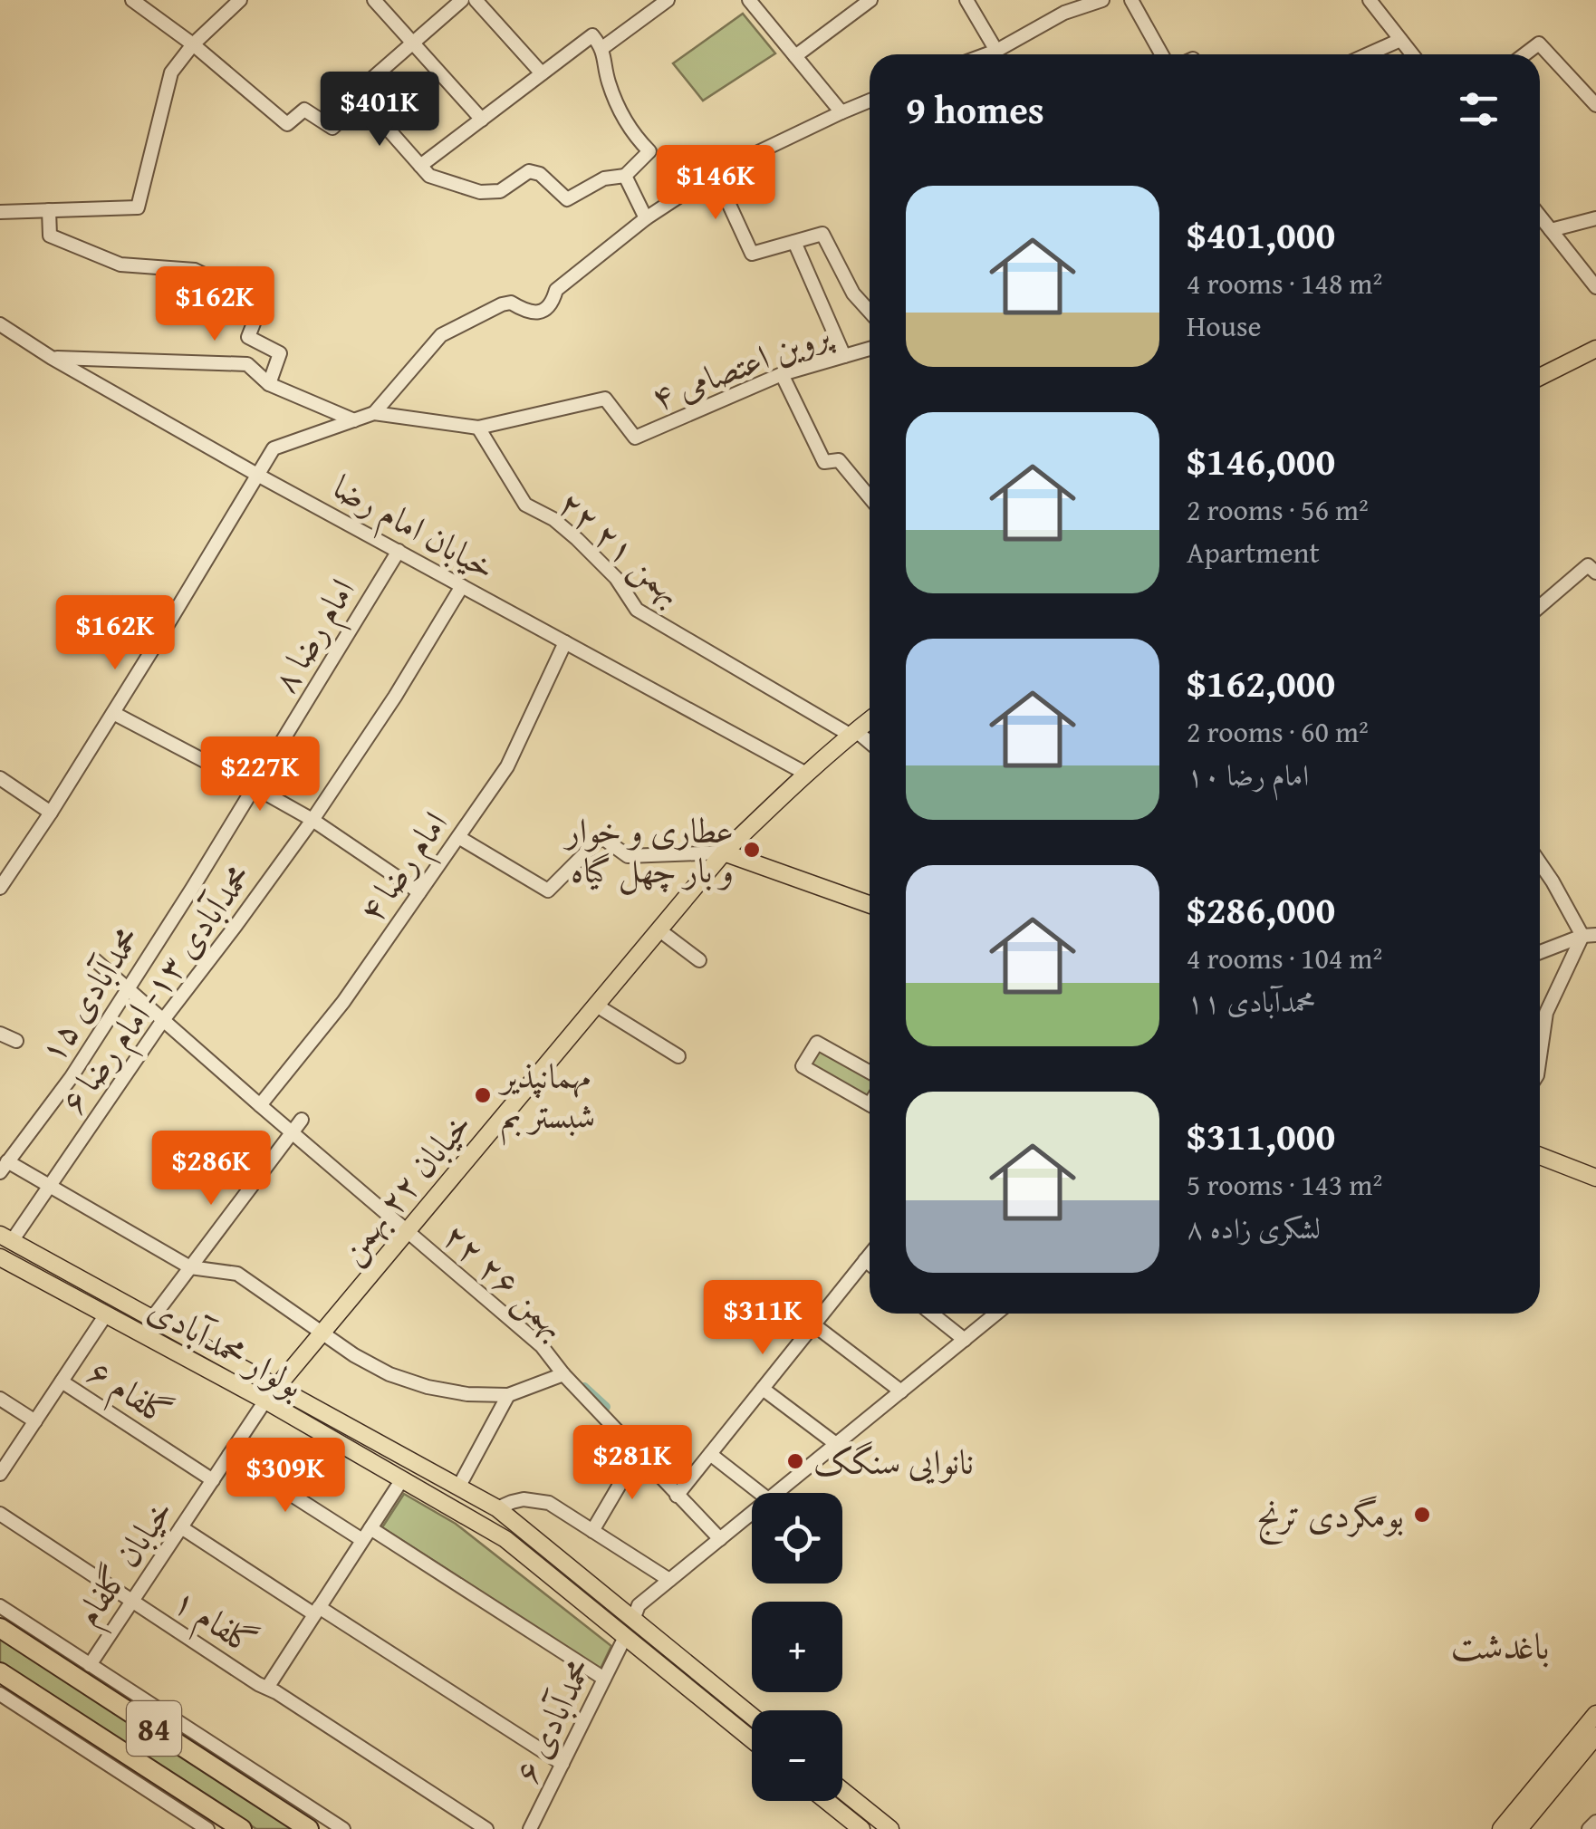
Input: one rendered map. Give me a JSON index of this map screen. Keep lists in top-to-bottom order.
{
  "streets": {
    "highway": ["84"],
    "main road": ["خیابان ۲۲ بهمن", "بولوار محمدآبادی"],
    "street": [
      "پروین اعتصامی ۴",
      "خیابان امام رضا",
      "۲۲ بهمن ۲۱",
      "امام رضا ۸",
      "امام رضا ۴",
      "محمدآبادی ۱۳- امام رضا ۶",
      "محمدآبادی ۱۵",
      "۲۲ بهمن ۲۶",
      "گلفام ۶",
      "خیابان گلفام",
      "گلفام ۱",
      "محمدآبادی ۶"
    ]
  },
  "crossings": [
    ["پروین اعتصامی ۴", "۲۲ بهمن ۲۱"],
    ["خیابان امام رضا", "امام رضا ۸"],
    ["خیابان امام رضا", "امام رضا ۴"],
    ["خیابان امام رضا", "محمدآبادی ۱۳- امام رضا ۶"],
    ["خیابان امام رضا", "خیابان ۲۲ بهمن"],
    ["۲۲ بهمن ۲۱", "خیابان ۲۲ بهمن"],
    ["امام رضا ۸", "محمدآبادی ۱۵"],
    ["امام رضا ۴", "۲۲ بهمن ۲۶"],
    ["محمدآبادی ۱۳- امام رضا ۶", "۲۲ بهمن ۲۶"],
    ["محمدآبادی ۱۳- امام رضا ۶", "بولوار محمدآبادی"],
    ["محمدآبادی ۱۵", "۲۲ بهمن ۲۶"],
    ["خیابان ۲۲ بهمن", "۲۲ بهمن ۲۶"],
    ["خیابان ۲۲ بهمن", "بولوار محمدآبادی"],
    ["خیابان ۲۲ بهمن", "خیابان گلفام"],
    ["بولوار محمدآبادی", "خیابان گلفام"],
    ["بولوار محمدآبادی", "محمدآبادی ۶"],
    ["گلفام ۶", "خیابان گلفام"],
    ["خیابان گلفام", "گلفام ۱"]
  ],
  "districts": ["باغدشت"],
  "places": [
    "عطاری و خوار و بار چهل گیاه",
    "مهمانپذیر شبستر بم",
    "نانوایی سنگک",
    "بومگردی ترنج"
  ],
  "page": {
    "heading": "9 homes",
    "price": [
      "$401K",
      "$146K",
      "$162K",
      "$162K",
      "$227K",
      "$286K",
      "$311K",
      "$281K",
      "$309K"
    ],
    "list": [
      {
        "name": "$401,000",
        "note": "4 rooms · 148 m² · House"
      },
      {
        "name": "$146,000",
        "note": "2 rooms · 56 m² · Apartment"
      },
      {
        "name": "$162,000",
        "note": "2 rooms · 60 m² · امام رضا ۱۰"
      },
      {
        "name": "$286,000",
        "note": "4 rooms · 104 m² · محمدآبادی ۱۱"
      },
      {
        "name": "$311,000",
        "note": "5 rooms · 143 m² · لشکری زاده ٨"
      }
    ],
    "map_buttons": ["+", "−"]
  }
}
